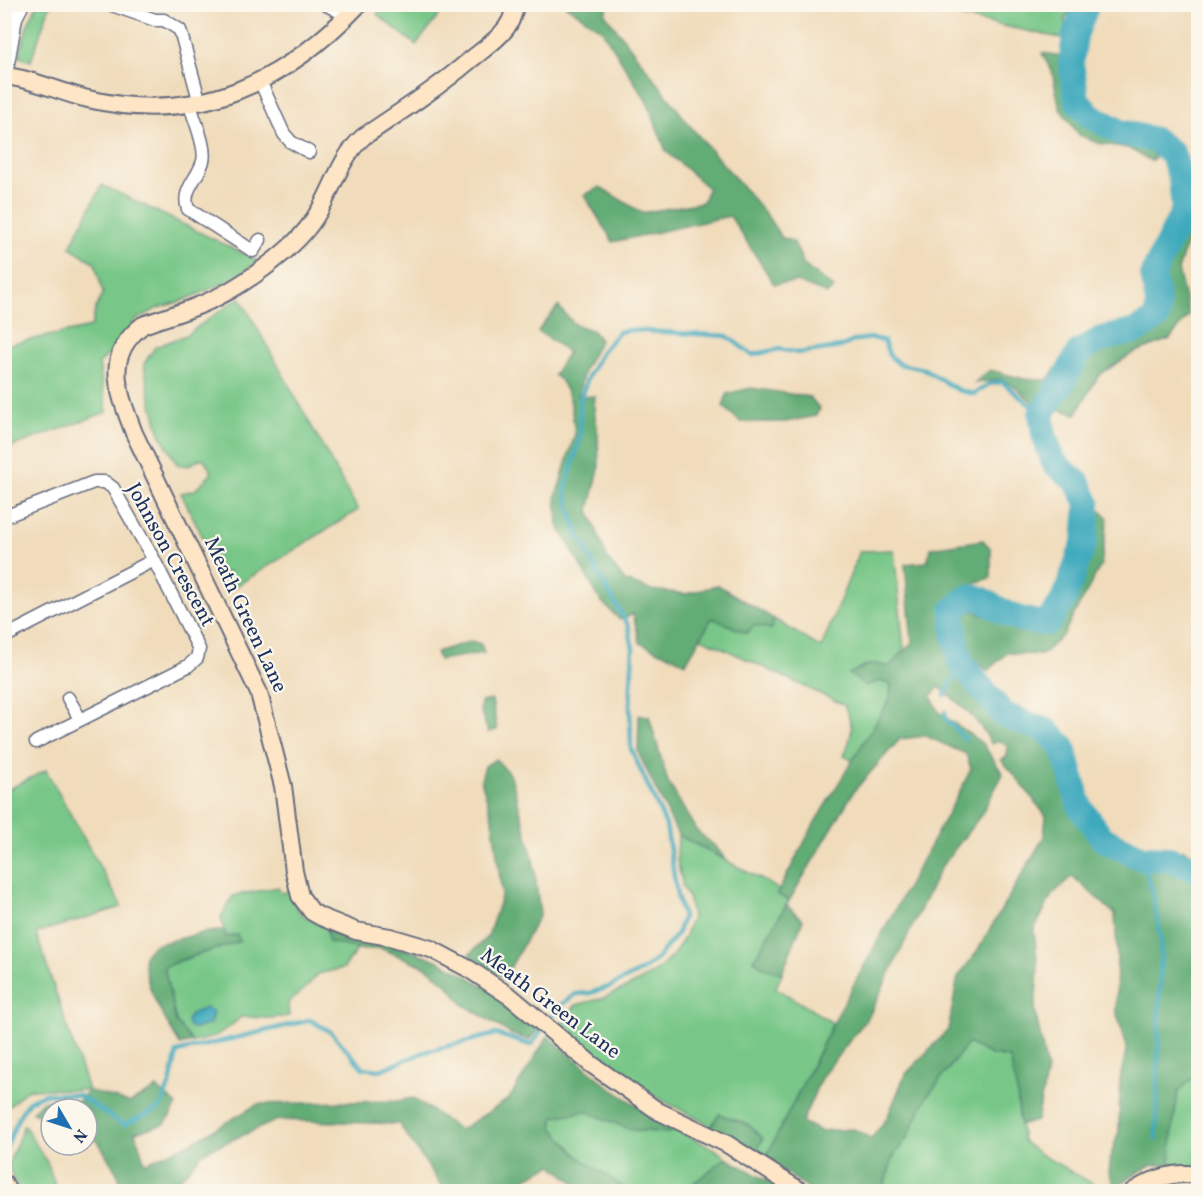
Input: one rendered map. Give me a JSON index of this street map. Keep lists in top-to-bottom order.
{
  "streets": {
    "street": ["Johnson Crescent", "Meath Green Lane"]
  },
  "north": "bottom right"
}
